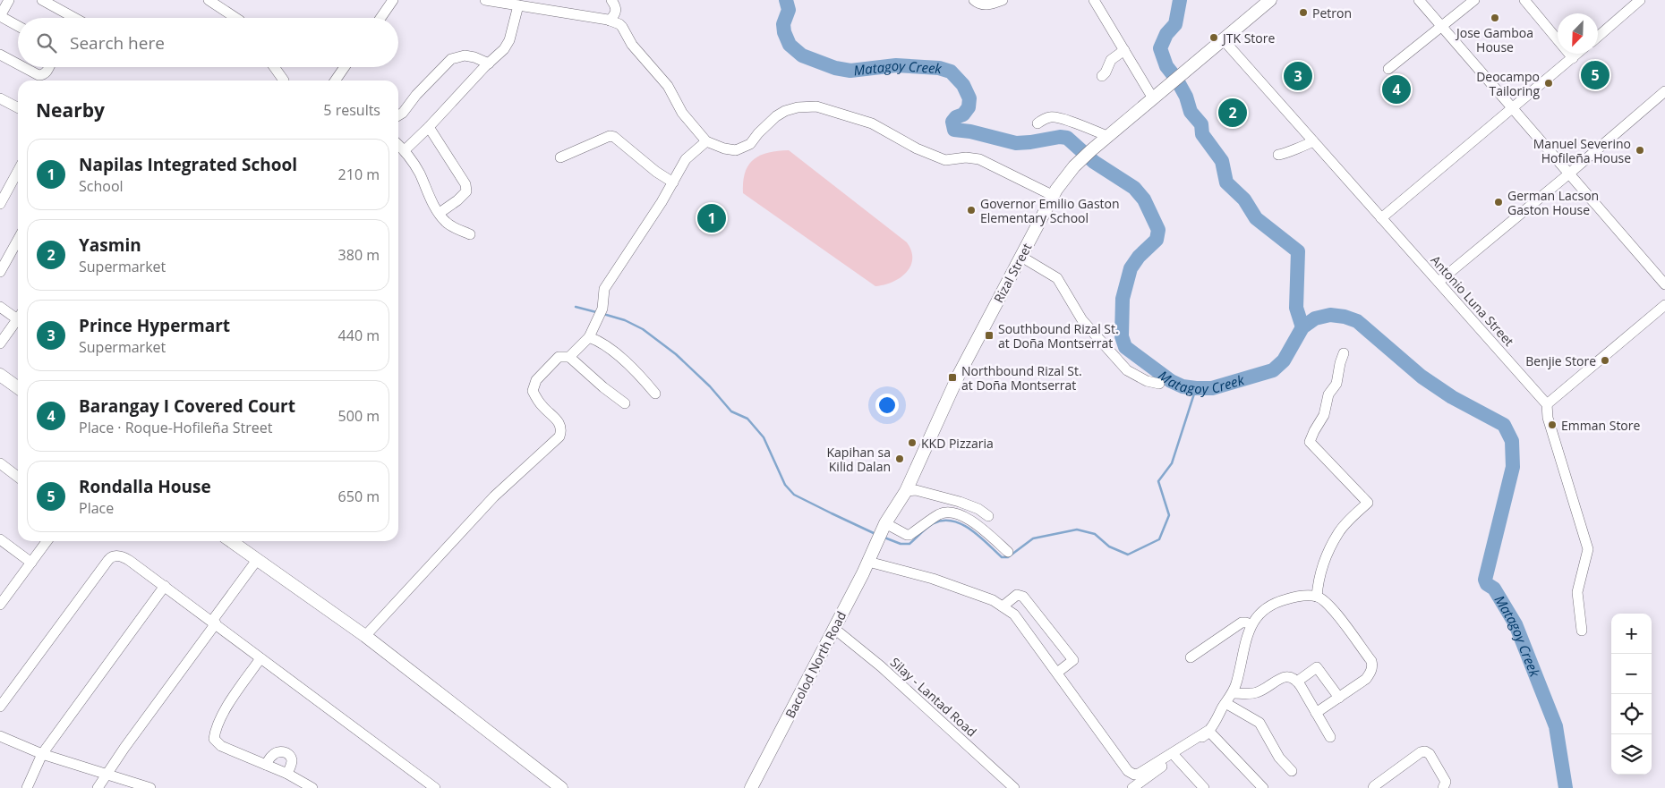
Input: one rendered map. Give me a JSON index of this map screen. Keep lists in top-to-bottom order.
{
  "streets": {
    "main road": ["Rizal Street", "Bacolod North Road"],
    "street": ["Antonio Luna Street", "Silay - Lantad Road"]
  },
  "crossings": [
    ["Rizal Street", "Antonio Luna Street"],
    ["Rizal Street", "Bacolod North Road"],
    ["Bacolod North Road", "Silay - Lantad Road"]
  ],
  "water": ["Matagoy Creek"],
  "places": {
    "other": [
      "Petron",
      "Jose Gamboa House",
      "JTK Store",
      "Deocampo Tailoring",
      "Manuel Severino Hofileña House",
      "German Lacson Gaston House",
      "Governor Emilio Gaston Elementary School",
      "Benjie Store",
      "Emman Store",
      "KKD Pizzaria",
      "Kapihan sa Kilid Dalan"
    ],
    "transit": ["Southbound Rizal St. at Doña Montserrat", "Northbound Rizal St. at Doña Montserrat"]
  },
  "north": "bottom left",
  "page": {
    "search": "Search here",
    "pins": [
      "5",
      "3",
      "4",
      "2",
      "1"
    ],
    "heading": ["Nearby", "5 results"],
    "list": [
      {
        "mark": "1",
        "name": "Napilas Integrated School",
        "note": "School",
        "value": "210 m"
      },
      {
        "mark": "2",
        "name": "Yasmin",
        "note": "Supermarket",
        "value": "380 m"
      },
      {
        "mark": "3",
        "name": "Prince Hypermart",
        "note": "Supermarket",
        "value": "440 m"
      },
      {
        "mark": "4",
        "name": "Barangay I Covered Court",
        "note": "Place · Roque-Hofileña Street",
        "value": "500 m"
      },
      {
        "mark": "5",
        "name": "Rondalla House",
        "note": "Place",
        "value": "650 m"
      }
    ],
    "map_buttons": ["+", "−"]
  }
}
